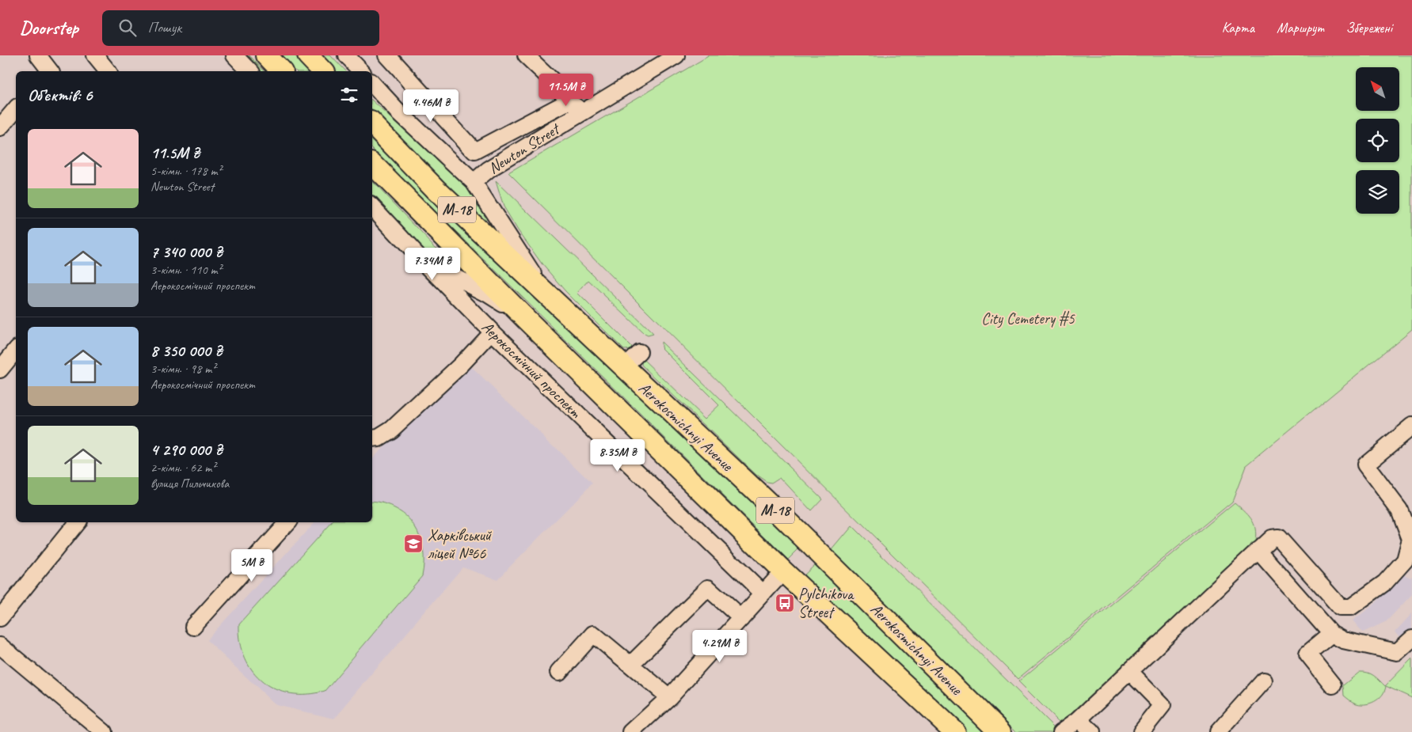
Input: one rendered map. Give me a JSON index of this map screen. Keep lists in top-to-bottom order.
{
  "streets": {
    "main road": ["М-18", "Aerokosmichnyi Avenue"],
    "street": ["Newton Street", "Аерокосмічний проспект"]
  },
  "crossings": [
    ["Аерокосмічний проспект", "Aerokosmichnyi Avenue"]
  ],
  "parks": ["City Cemetery #5"],
  "places": {
    "school or university": ["Харківський ліцей №66"],
    "bus stop": ["Pylchikova Street"]
  },
  "north": "top left",
  "page": {
    "header": "Doorstep",
    "search": "Пошук",
    "nav": ["Карта", "Маршрут", "Збережені"],
    "heading": "Об’єктів: 6",
    "price": [
      "11.5M ₴",
      "4.46M ₴",
      "7.34M ₴",
      "8.35M ₴",
      "5M ₴",
      "4.29M ₴"
    ],
    "list": [
      {
        "name": "11.5M ₴",
        "note": "5-кімн. · 178 m² · Newton Street"
      },
      {
        "name": "7 340 000 ₴",
        "note": "3-кімн. · 110 m² · Аерокосмічний проспект"
      },
      {
        "name": "8 350 000 ₴",
        "note": "3-кімн. · 98 m² · Аерокосмічний проспект"
      },
      {
        "name": "4 290 000 ₴",
        "note": "2-кімн. · 62 m² · вулиця Пильчикова"
      }
    ]
  }
}
